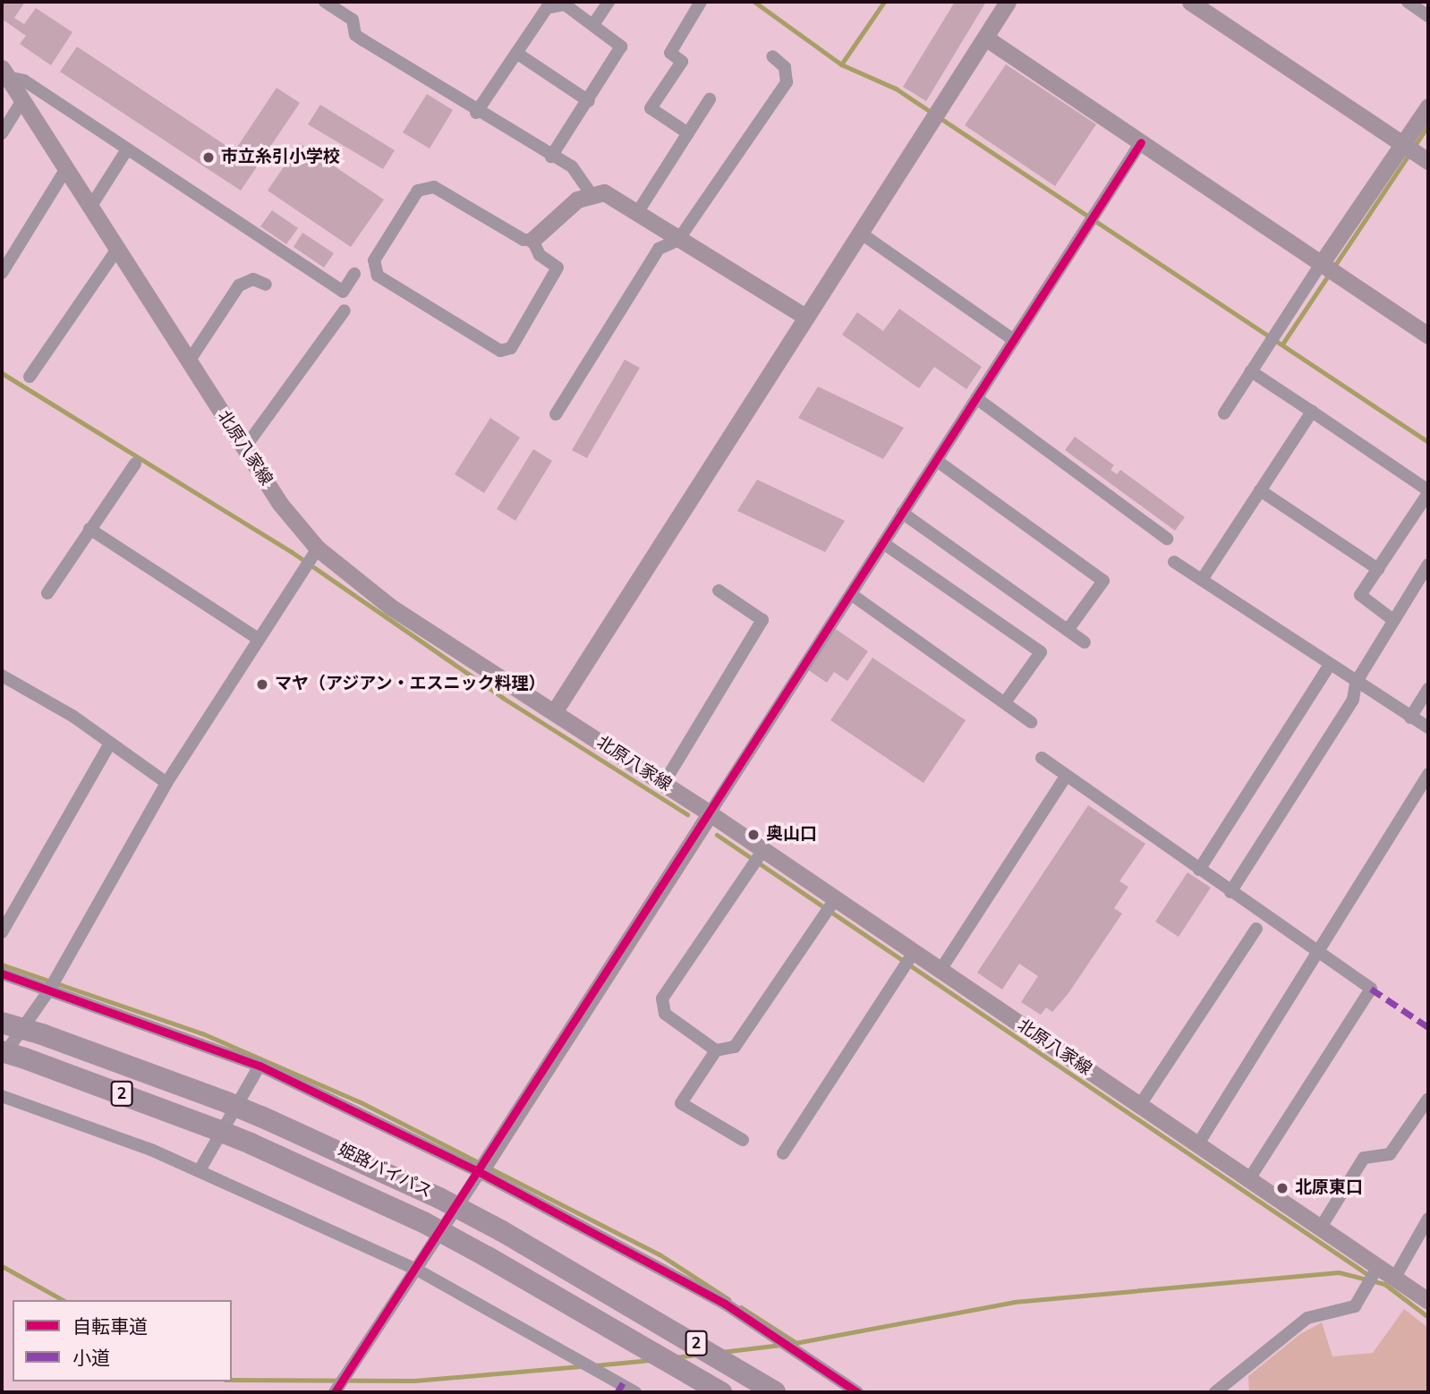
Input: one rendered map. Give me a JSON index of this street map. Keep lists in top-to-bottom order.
{
  "streets": {
    "highway": ["2", "姫路バイパス"],
    "street": ["北原八家線"]
  },
  "places": [
    "市立糸引小学校",
    "マヤ（アジアン・エスニック料理）",
    "奥山口",
    "北原東口"
  ],
  "legend": ["自転車道", "小道"]
}
